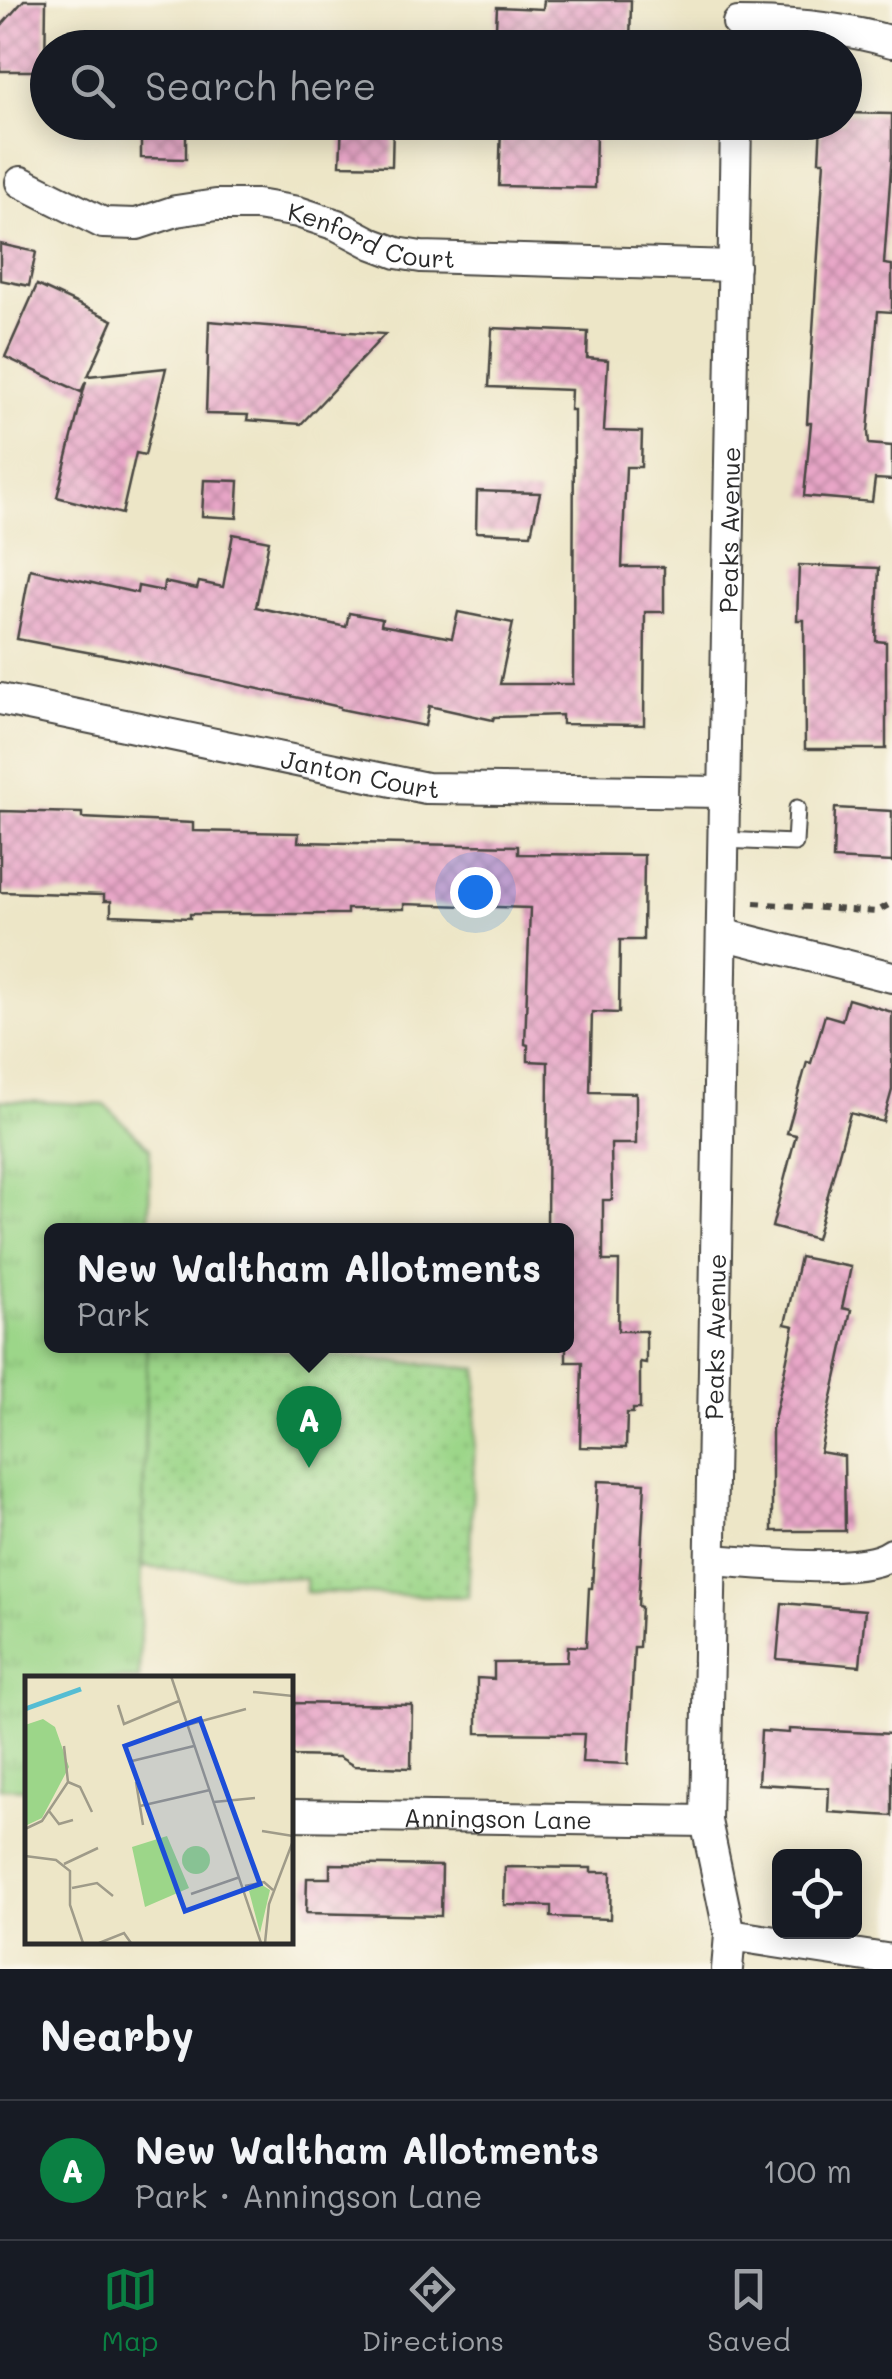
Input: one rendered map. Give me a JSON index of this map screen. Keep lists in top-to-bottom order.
{
  "streets": {
    "street": [
      "Kenford Court",
      "Peaks Avenue",
      "Janton Court",
      "Anningson Lane"
    ]
  },
  "crossings": [
    ["Kenford Court", "Peaks Avenue"],
    ["Peaks Avenue", "Janton Court"],
    ["Peaks Avenue", "Anningson Lane"]
  ],
  "page": {
    "search": "Search here",
    "popup": ["New Waltham Allotments", "Park"],
    "pins": "A",
    "heading": "Nearby",
    "list": [
      {
        "mark": "A",
        "name": "New Waltham Allotments",
        "note": "Park · Anningson Lane",
        "value": "100 m"
      }
    ],
    "nav": ["Map", "Directions", "Saved"]
  }
}
